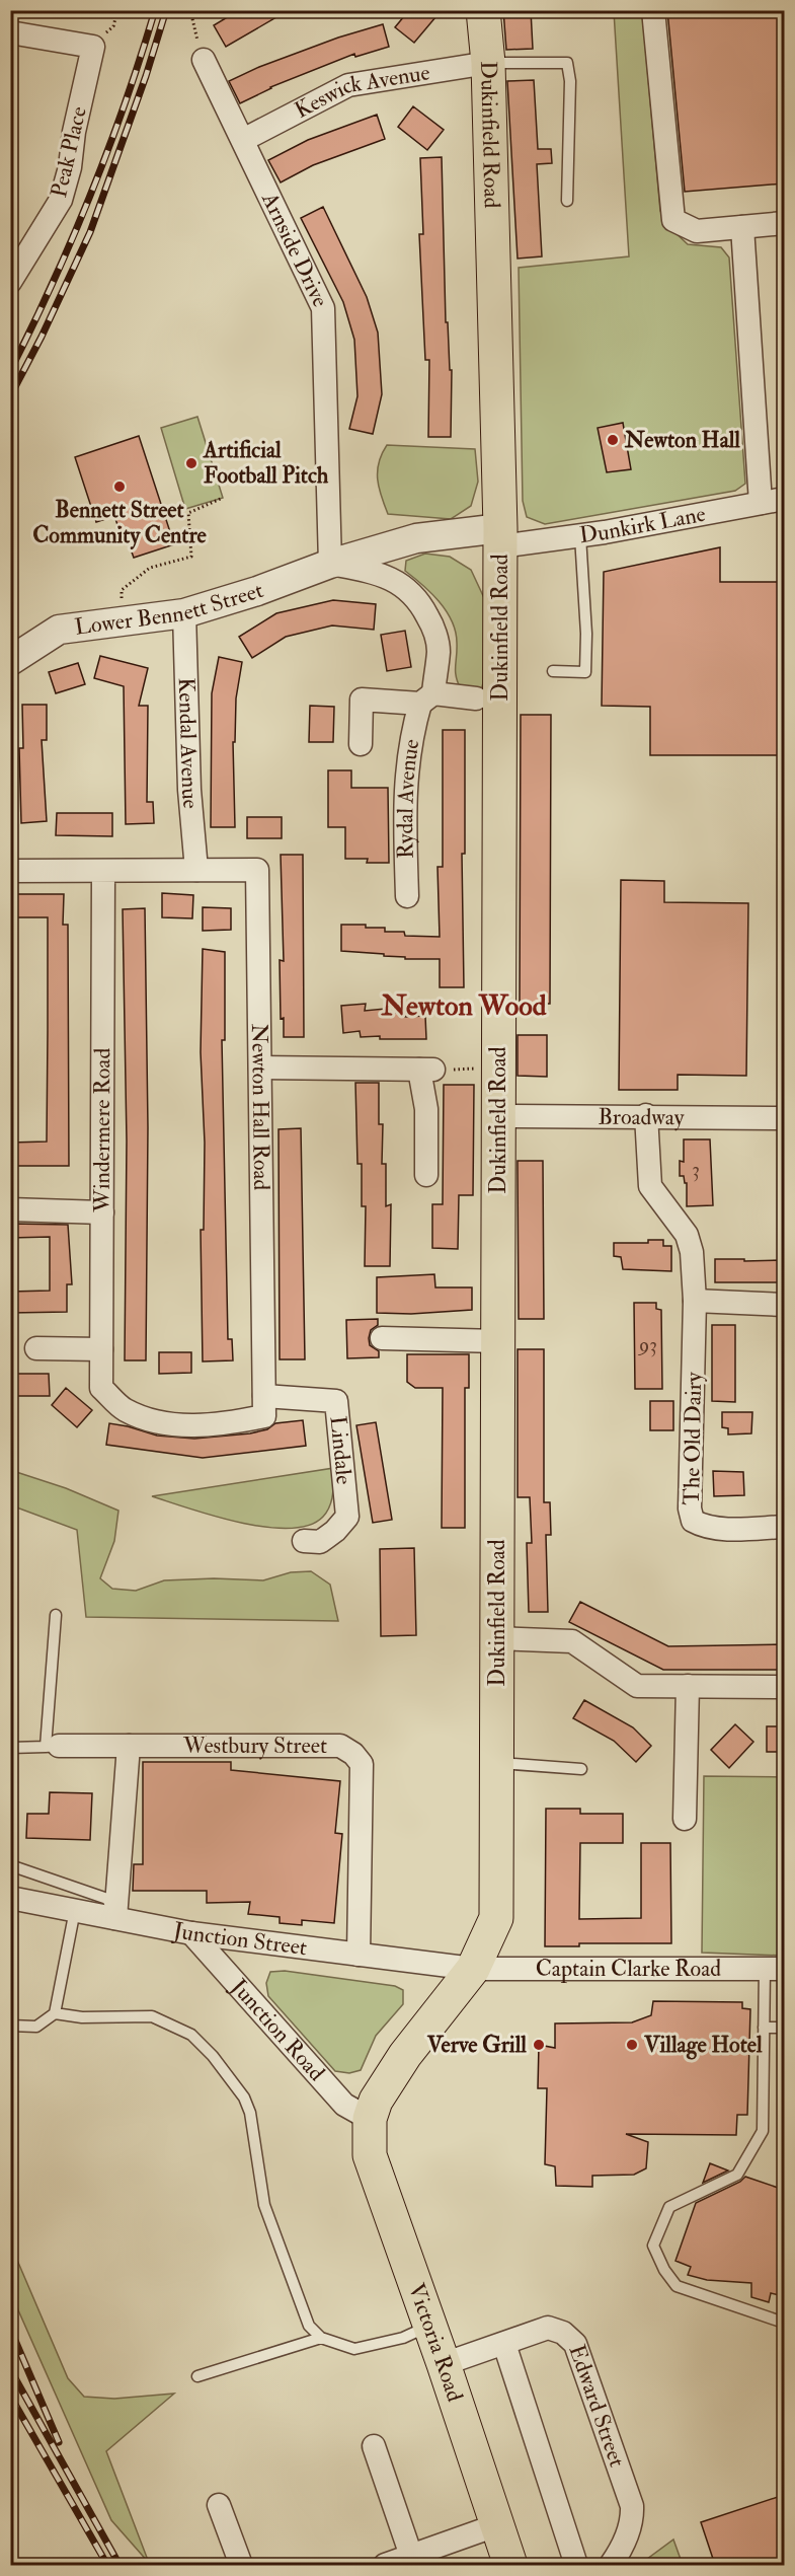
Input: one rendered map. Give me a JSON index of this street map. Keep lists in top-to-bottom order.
{
  "streets": {
    "main road": ["Dukinfield Road", "Victoria Road"],
    "street": [
      "Keswick Avenue",
      "Peak Place",
      "Arnside Drive",
      "Dunkirk Lane",
      "Lower Bennett Street",
      "Kendal Avenue",
      "Rydal Avenue",
      "Newton Hall Road",
      "Broadway",
      "Windermere Road",
      "The Old Dairy",
      "Lindale",
      "Westbury Street",
      "Junction Street",
      "Captain Clarke Road",
      "Junction Road",
      "Edward Street"
    ]
  },
  "crossings": [
    ["Keswick Avenue", "Dukinfield Road"],
    ["Keswick Avenue", "Arnside Drive"],
    ["Dukinfield Road", "Dunkirk Lane"],
    ["Dukinfield Road", "Lower Bennett Street"],
    ["Dukinfield Road", "Broadway"],
    ["Dukinfield Road", "Junction Street"],
    ["Dukinfield Road", "Captain Clarke Road"],
    ["Dukinfield Road", "Junction Road"],
    ["Dukinfield Road", "Victoria Road"],
    ["Arnside Drive", "Lower Bennett Street"],
    ["Dunkirk Lane", "Lower Bennett Street"],
    ["Lower Bennett Street", "Kendal Avenue"],
    ["Kendal Avenue", "Newton Hall Road"],
    ["Newton Hall Road", "Windermere Road"],
    ["Newton Hall Road", "Lindale"],
    ["Broadway", "The Old Dairy"],
    ["Westbury Street", "Junction Street"],
    ["Junction Street", "Captain Clarke Road"],
    ["Junction Street", "Junction Road"],
    ["Junction Road", "Victoria Road"],
    ["Victoria Road", "Edward Street"]
  ],
  "districts": ["Newton Wood"],
  "places": [
    "Newton Hall",
    "Artificial Football Pitch",
    "Bennett Street Community Centre",
    "Verve Grill",
    "Village Hotel"
  ],
  "house_numbers": ["3", "93"]
}
